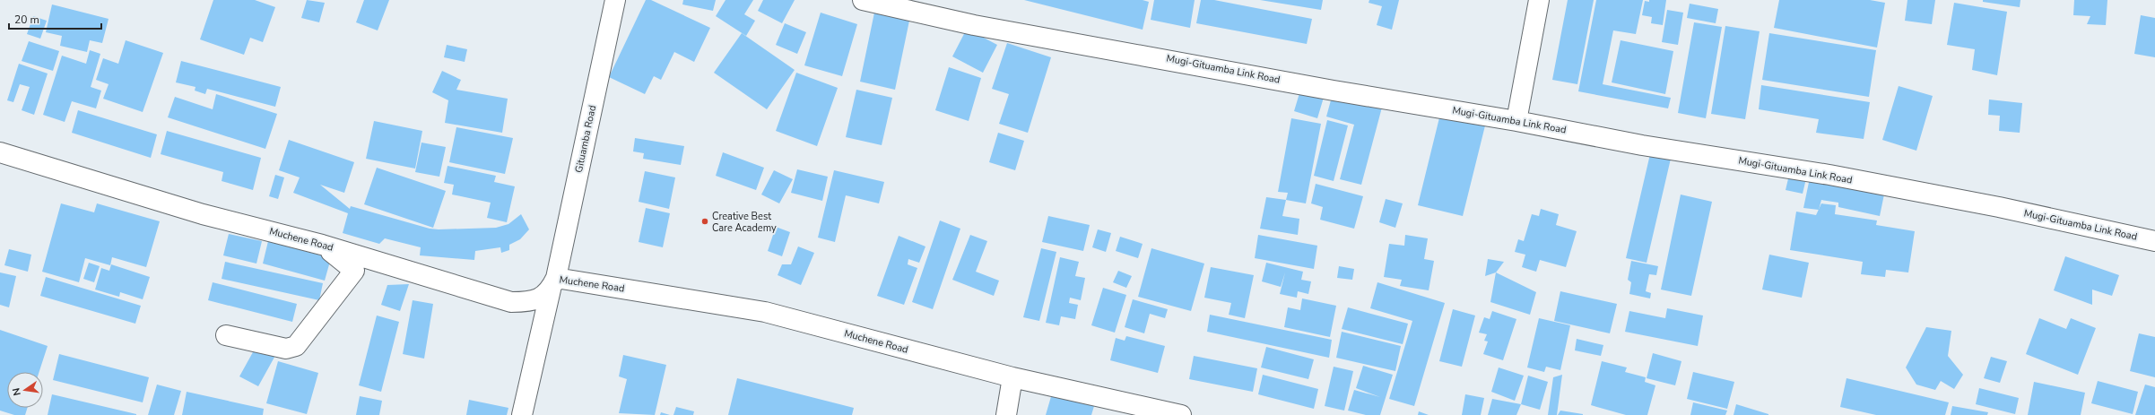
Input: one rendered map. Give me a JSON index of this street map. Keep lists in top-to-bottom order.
{
  "streets": {
    "street": ["Mugi-Gituamba Link Road", "Gituamba Road", "Muchene Road"]
  },
  "crossings": [
    ["Gituamba Road", "Muchene Road"]
  ],
  "places": ["Creative Best Care Academy"],
  "scale_bar": "20 m",
  "north": "left"
}
